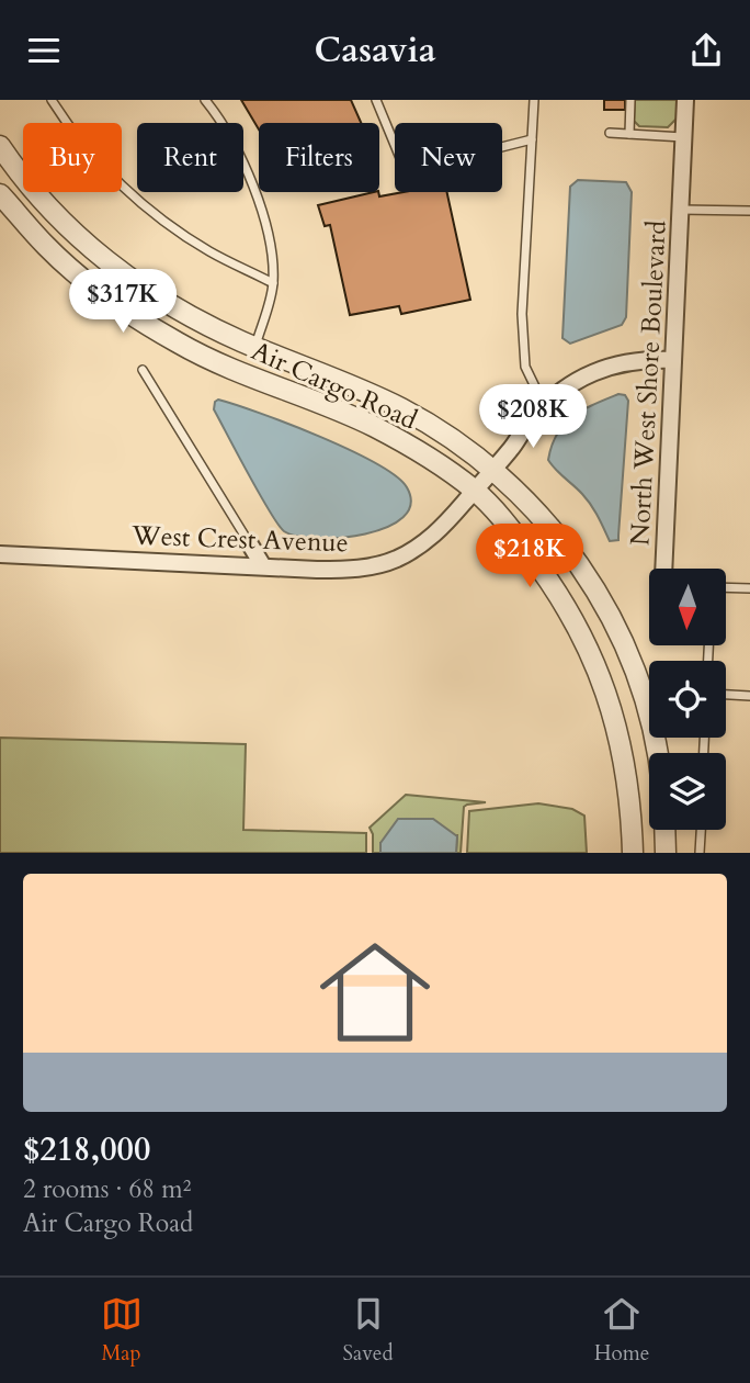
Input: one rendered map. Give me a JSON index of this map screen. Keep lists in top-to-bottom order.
{
  "streets": {
    "street": ["North West Shore Boulevard", "Air Cargo Road", "West Crest Avenue"]
  },
  "crossings": [
    ["North West Shore Boulevard", "West Crest Avenue"],
    ["Air Cargo Road", "West Crest Avenue"]
  ],
  "north": "bottom",
  "page": {
    "header": "Casavia",
    "chip": [
      "Buy",
      "Rent",
      "Filters",
      "New"
    ],
    "price": ["$317K", "$208K", "$218K"],
    "list": [
      {
        "name": "$218,000",
        "note": "2 rooms · 68 m² · Air Cargo Road"
      }
    ],
    "tabs": ["Map", "Saved", "Home"]
  }
}
